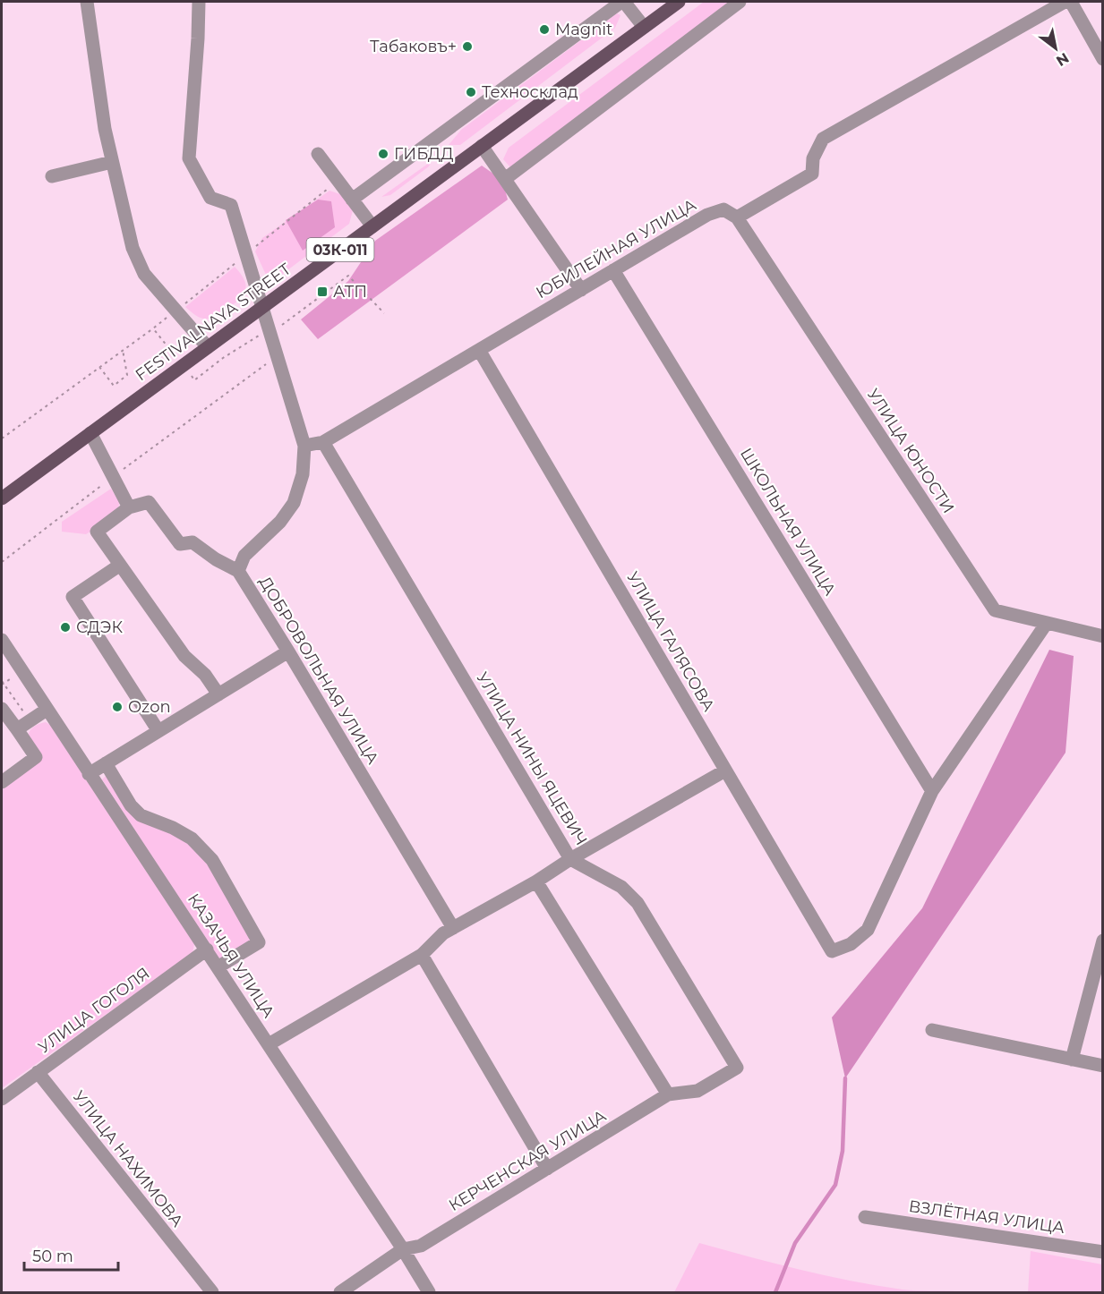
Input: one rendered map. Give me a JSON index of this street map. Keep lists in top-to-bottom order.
{
  "streets": {
    "main road": ["03К-011", "FESTIVALNAYA STREET"],
    "street": [
      "ЮБИЛЕЙНАЯ УЛИЦА",
      "УЛИЦА ЮНОСТИ",
      "ШКОЛЬНАЯ УЛИЦА",
      "УЛИЦА ГАЛЯСОВА",
      "ДОБРОВОЛЬНАЯ УЛИЦА",
      "УЛИЦА НИНЫ ЯЦЕВИЧ",
      "КАЗАЧЬЯ УЛИЦА",
      "УЛИЦА ГОГОЛЯ",
      "УЛИЦА НАХИМОВА",
      "КЕРЧЕНСКАЯ УЛИЦА",
      "ВЗЛЁТНАЯ УЛИЦА"
    ]
  },
  "crossings": [
    ["ЮБИЛЕЙНАЯ УЛИЦА", "УЛИЦА ЮНОСТИ"],
    ["ЮБИЛЕЙНАЯ УЛИЦА", "ШКОЛЬНАЯ УЛИЦА"],
    ["ЮБИЛЕЙНАЯ УЛИЦА", "УЛИЦА ГАЛЯСОВА"],
    ["ЮБИЛЕЙНАЯ УЛИЦА", "ДОБРОВОЛЬНАЯ УЛИЦА"],
    ["ЮБИЛЕЙНАЯ УЛИЦА", "УЛИЦА НИНЫ ЯЦЕВИЧ"],
    ["FESTIVALNAYA STREET", "ДОБРОВОЛЬНАЯ УЛИЦА"],
    ["ШКОЛЬНАЯ УЛИЦА", "УЛИЦА ГАЛЯСОВА"],
    ["УЛИЦА НИНЫ ЯЦЕВИЧ", "КЕРЧЕНСКАЯ УЛИЦА"],
    ["КАЗАЧЬЯ УЛИЦА", "УЛИЦА ГОГОЛЯ"],
    ["КАЗАЧЬЯ УЛИЦА", "КЕРЧЕНСКАЯ УЛИЦА"],
    ["УЛИЦА ГОГОЛЯ", "УЛИЦА НАХИМОВА"]
  ],
  "places": {
    "other": [
      "Magnit",
      "Табаковъ+",
      "Техносклад",
      "ГИБДД",
      "СДЭК",
      "Ozon"
    ],
    "transit": ["АТП"]
  },
  "scale_bar": "50 m",
  "north": "bottom right"
}
